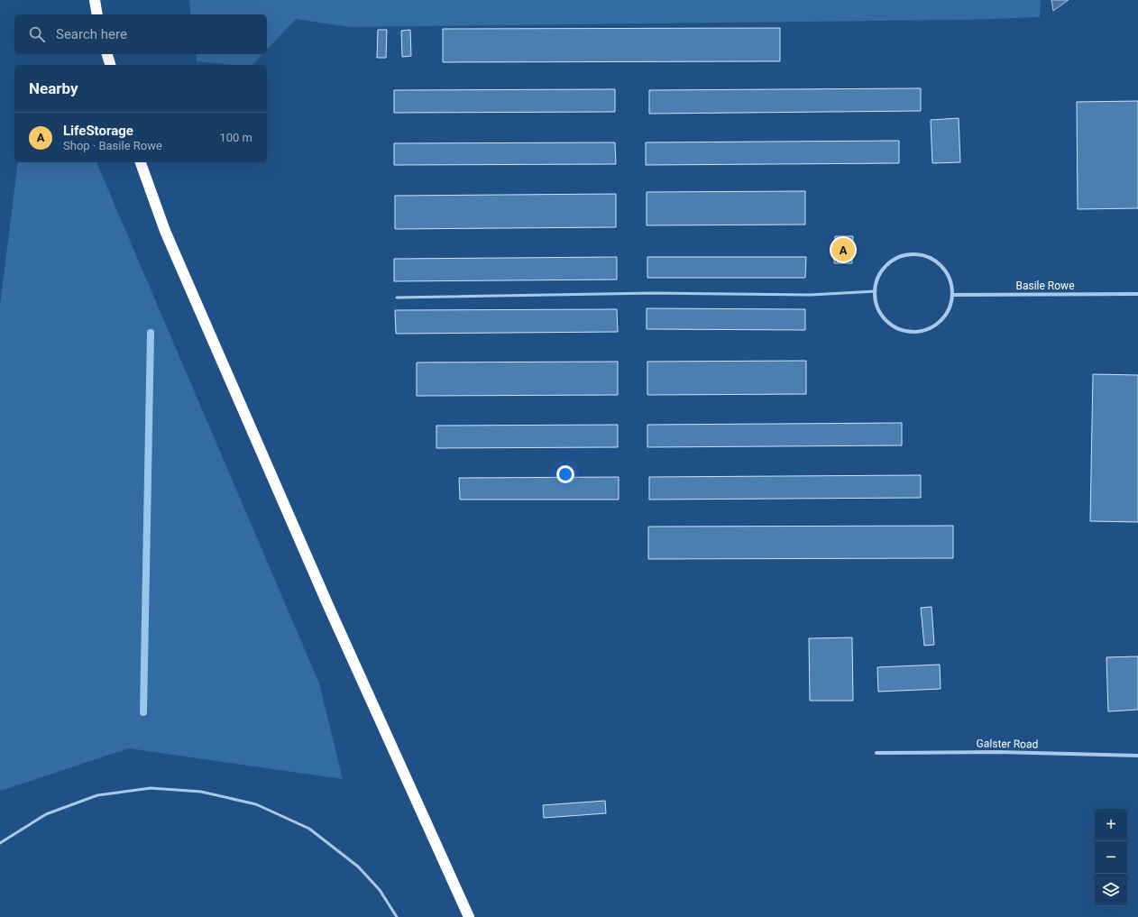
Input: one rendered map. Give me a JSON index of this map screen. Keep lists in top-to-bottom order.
{
  "streets": {
    "street": ["Basile Rowe", "Galster Road"]
  },
  "page": {
    "search": "Search here",
    "heading": "Nearby",
    "list": [
      {
        "mark": "A",
        "name": "LifeStorage",
        "note": "Shop · Basile Rowe",
        "value": "100 m"
      }
    ],
    "pins": "A",
    "map_buttons": ["+", "−"]
  }
}
